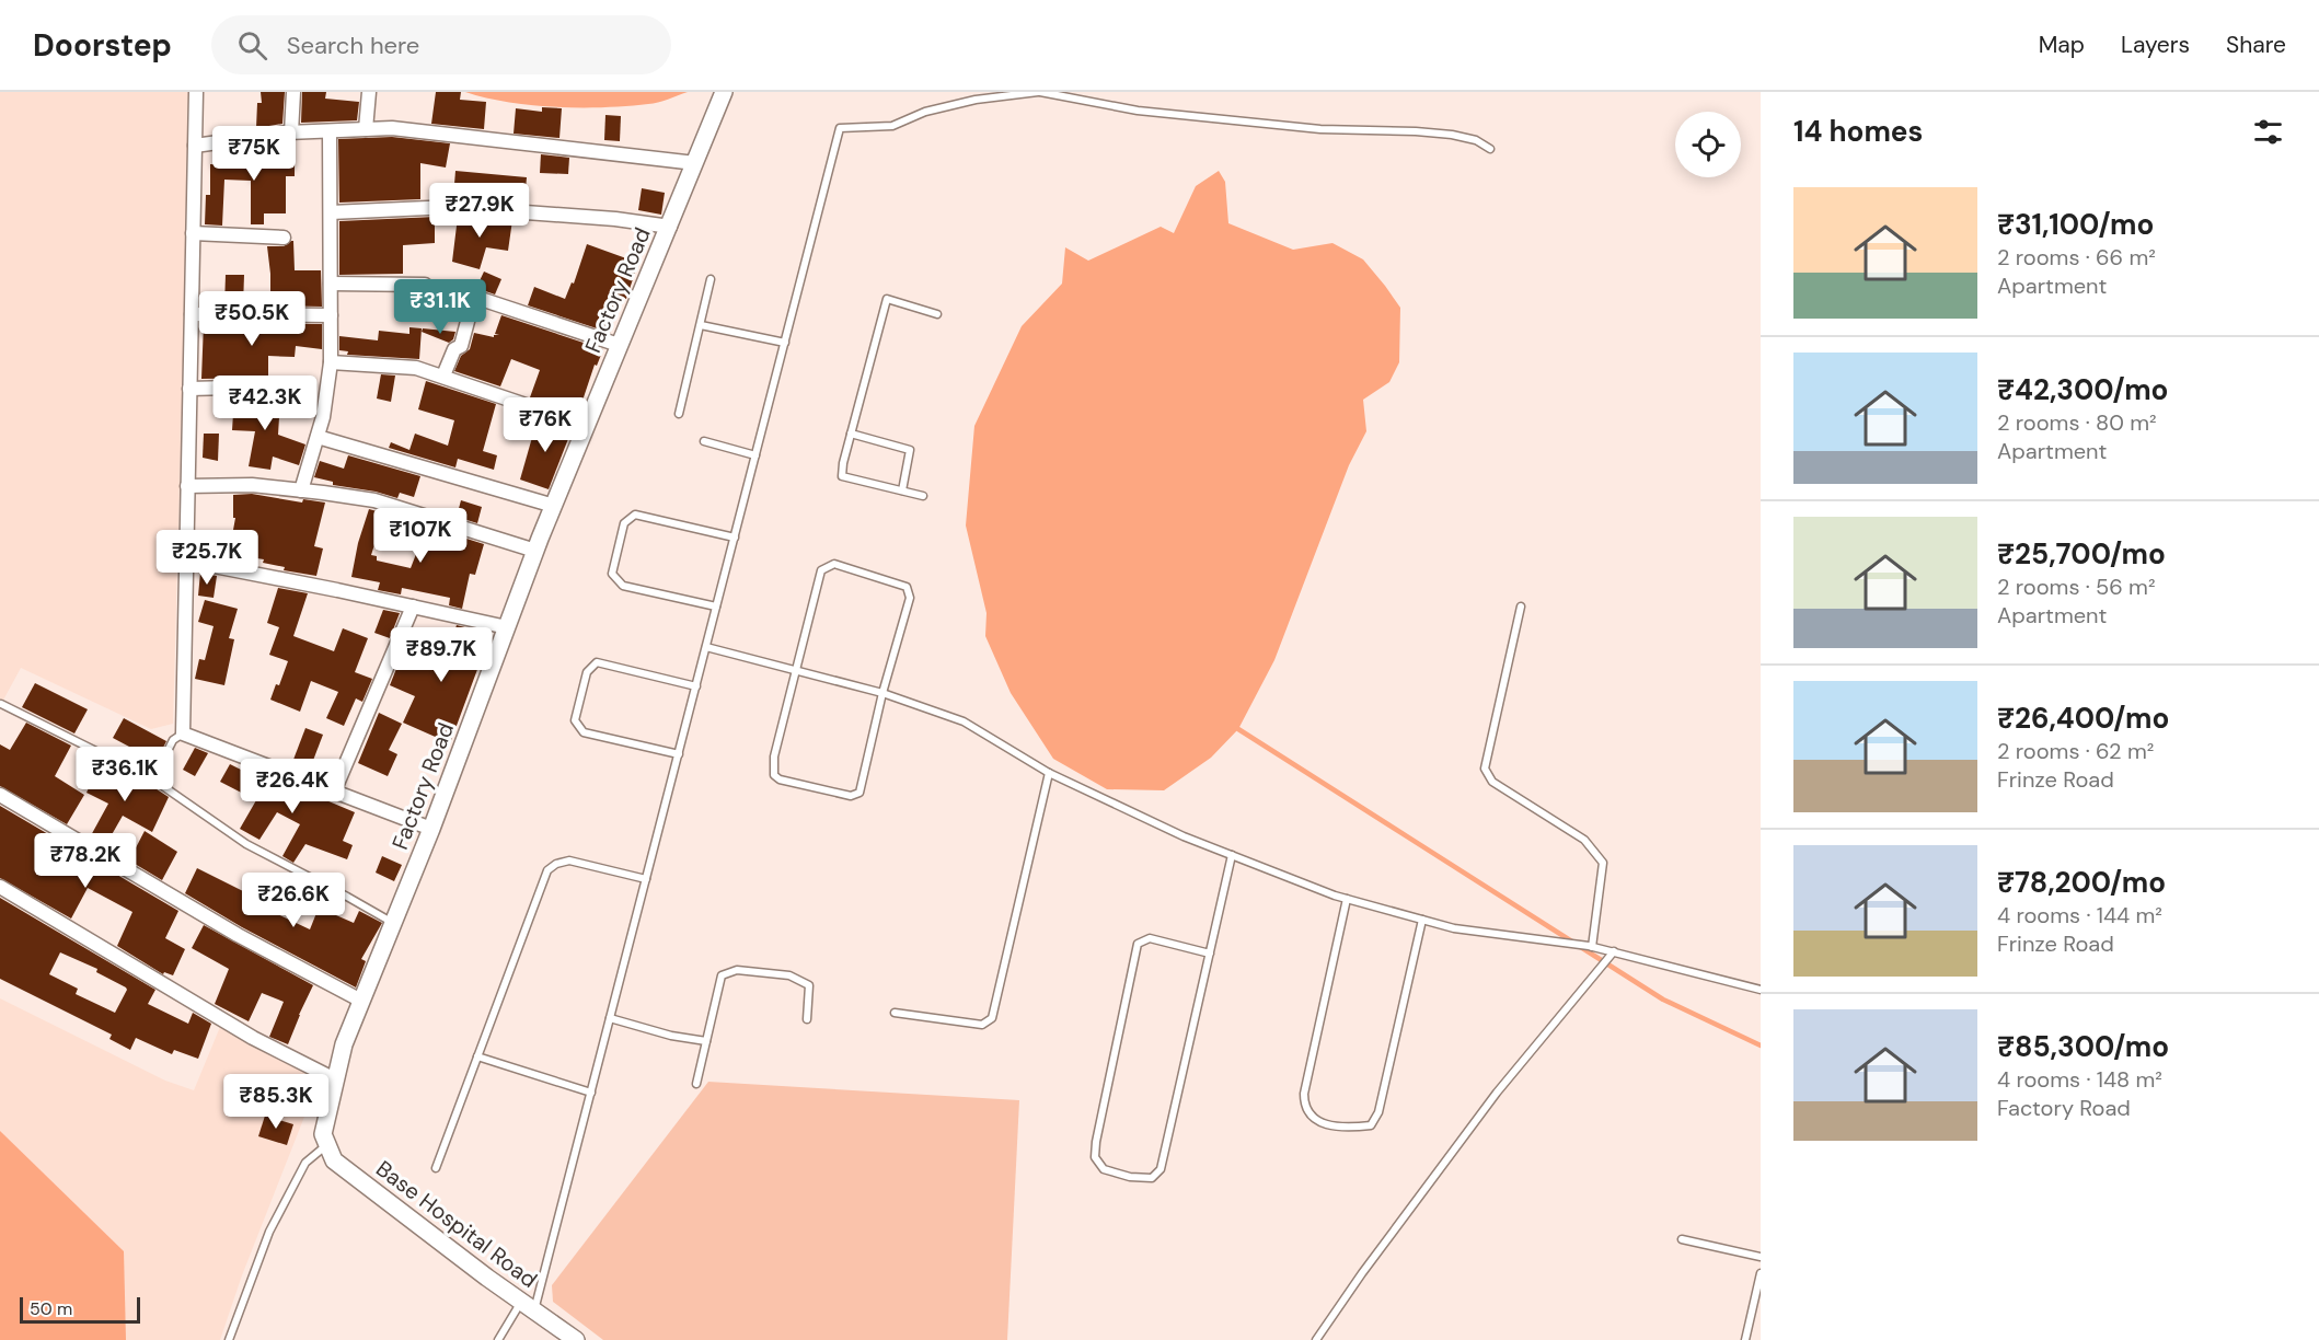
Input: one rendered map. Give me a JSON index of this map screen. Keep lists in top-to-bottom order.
{
  "streets": {
    "street": ["Factory Road", "Base Hospital Road"]
  },
  "crossings": [
    ["Factory Road", "Base Hospital Road"]
  ],
  "scale_bar": "50 m",
  "page": {
    "header": "Doorstep",
    "search": "Search here",
    "nav": ["Map", "Layers", "Share"],
    "heading": "14 homes",
    "price": [
      "₹75K",
      "₹27.9K",
      "₹31.1K",
      "₹50.5K",
      "₹42.3K",
      "₹76K",
      "₹107K",
      "₹25.7K",
      "₹89.7K",
      "₹36.1K",
      "₹26.4K",
      "₹78.2K",
      "₹26.6K",
      "₹85.3K"
    ],
    "list": [
      {
        "name": "₹31,100/mo",
        "note": "2 rooms · 66 m² · Apartment"
      },
      {
        "name": "₹42,300/mo",
        "note": "2 rooms · 80 m² · Apartment"
      },
      {
        "name": "₹25,700/mo",
        "note": "2 rooms · 56 m² · Apartment"
      },
      {
        "name": "₹26,400/mo",
        "note": "2 rooms · 62 m² · Frinze Road"
      },
      {
        "name": "₹78,200/mo",
        "note": "4 rooms · 144 m² · Frinze Road"
      },
      {
        "name": "₹85,300/mo",
        "note": "4 rooms · 148 m² · Factory Road"
      }
    ],
    "scale": "50 m"
  }
}
